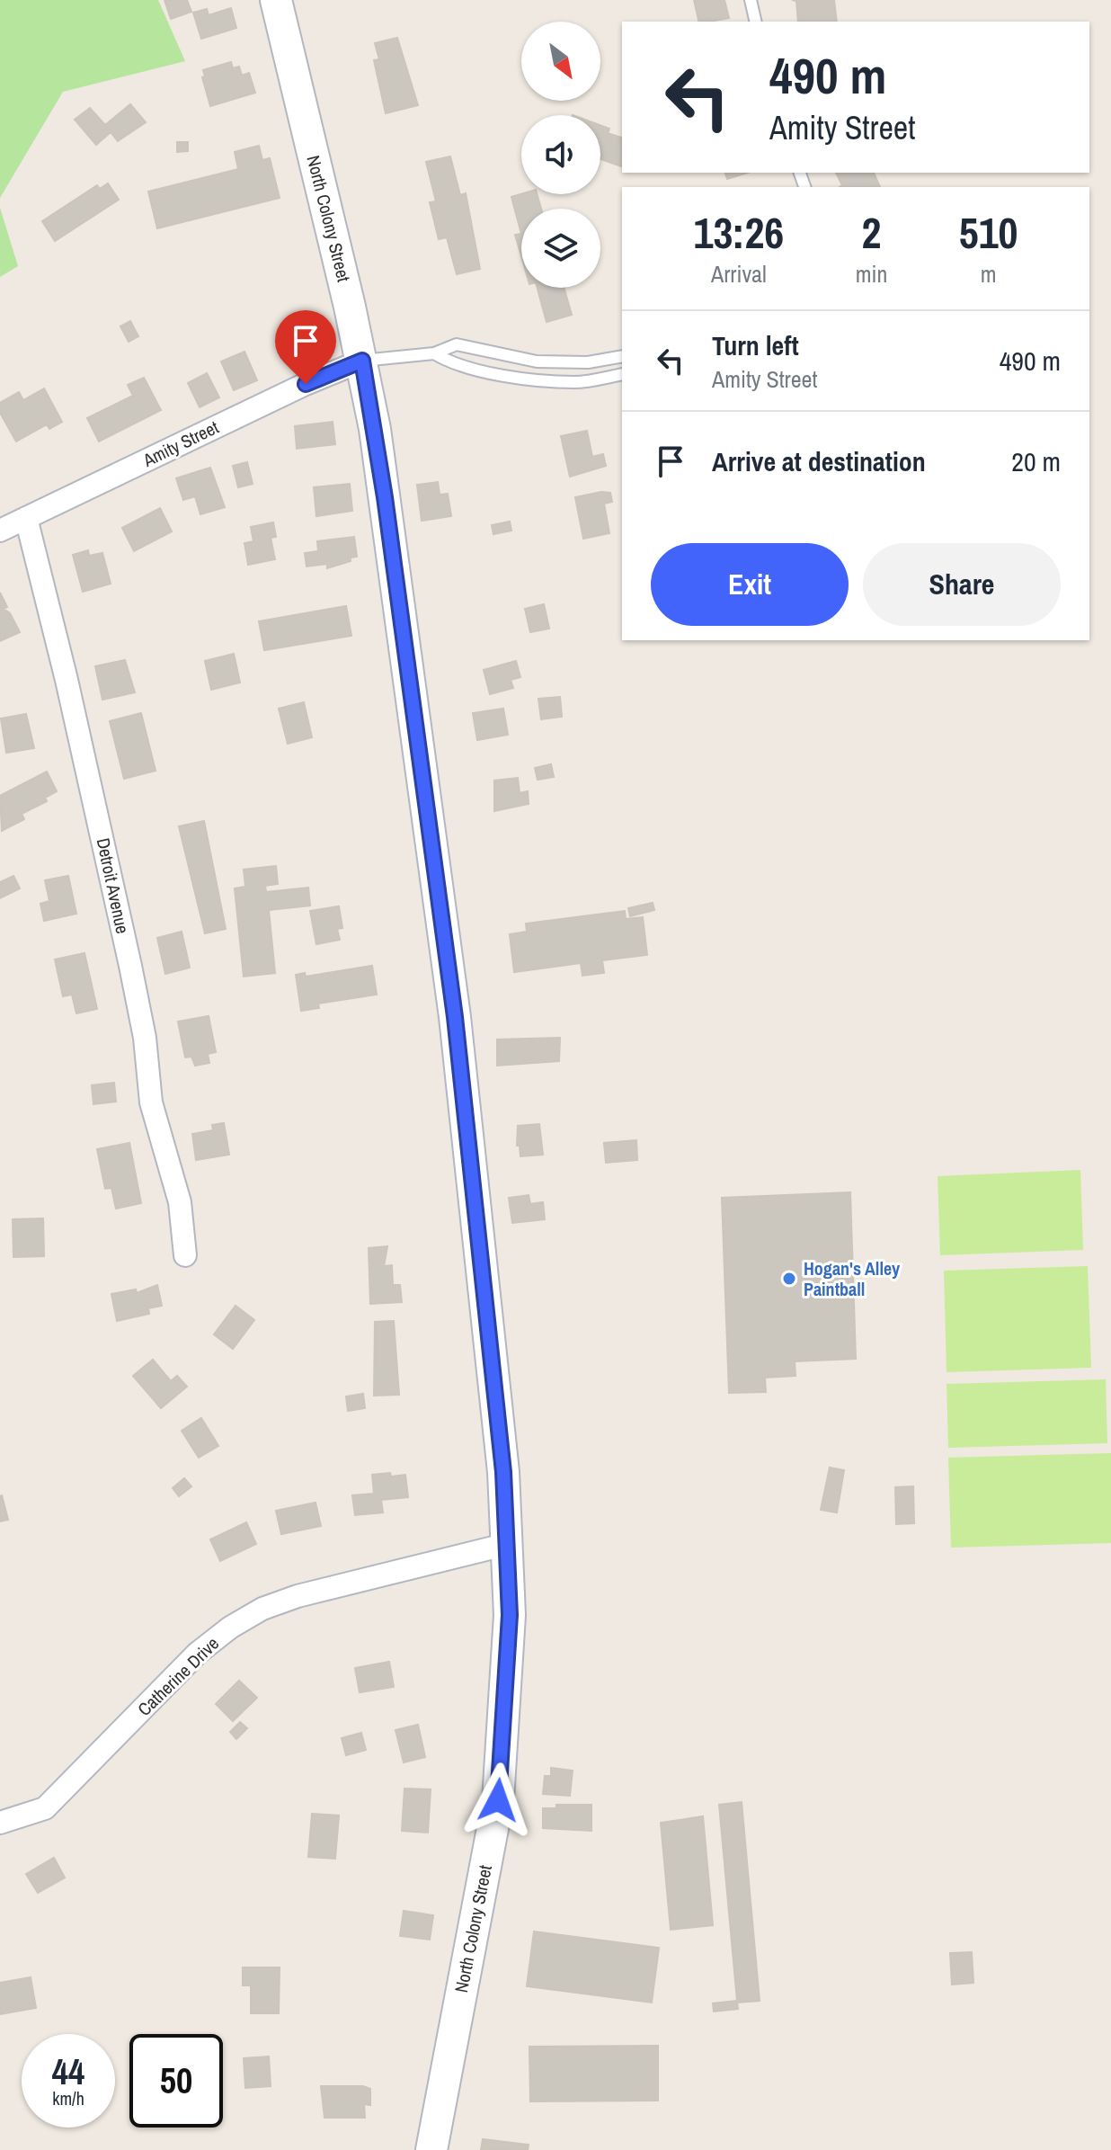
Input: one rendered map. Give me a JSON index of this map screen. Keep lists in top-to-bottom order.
{
  "streets": {
    "main road": ["North Colony Street"],
    "street": ["Amity Street", "Detroit Avenue", "Catherine Drive"]
  },
  "crossings": [
    ["North Colony Street", "Amity Street"],
    ["North Colony Street", "Catherine Drive"],
    ["Amity Street", "Detroit Avenue"]
  ],
  "places": ["Hogan's Alley Paintball"],
  "north": "bottom right",
  "page": {
    "turn": ["490 m", "Amity Street"],
    "eta": [
      "13:26",
      "Arrival",
      "2",
      "min",
      "510",
      "m"
    ],
    "list": [
      {
        "name": "Turn left",
        "note": "Amity Street",
        "value": "490 m"
      },
      {
        "name": "Arrive at destination",
        "value": "20 m"
      }
    ],
    "buttons": ["Exit", "Share"],
    "speed": "44 km/h",
    "limit": "50"
  }
}
